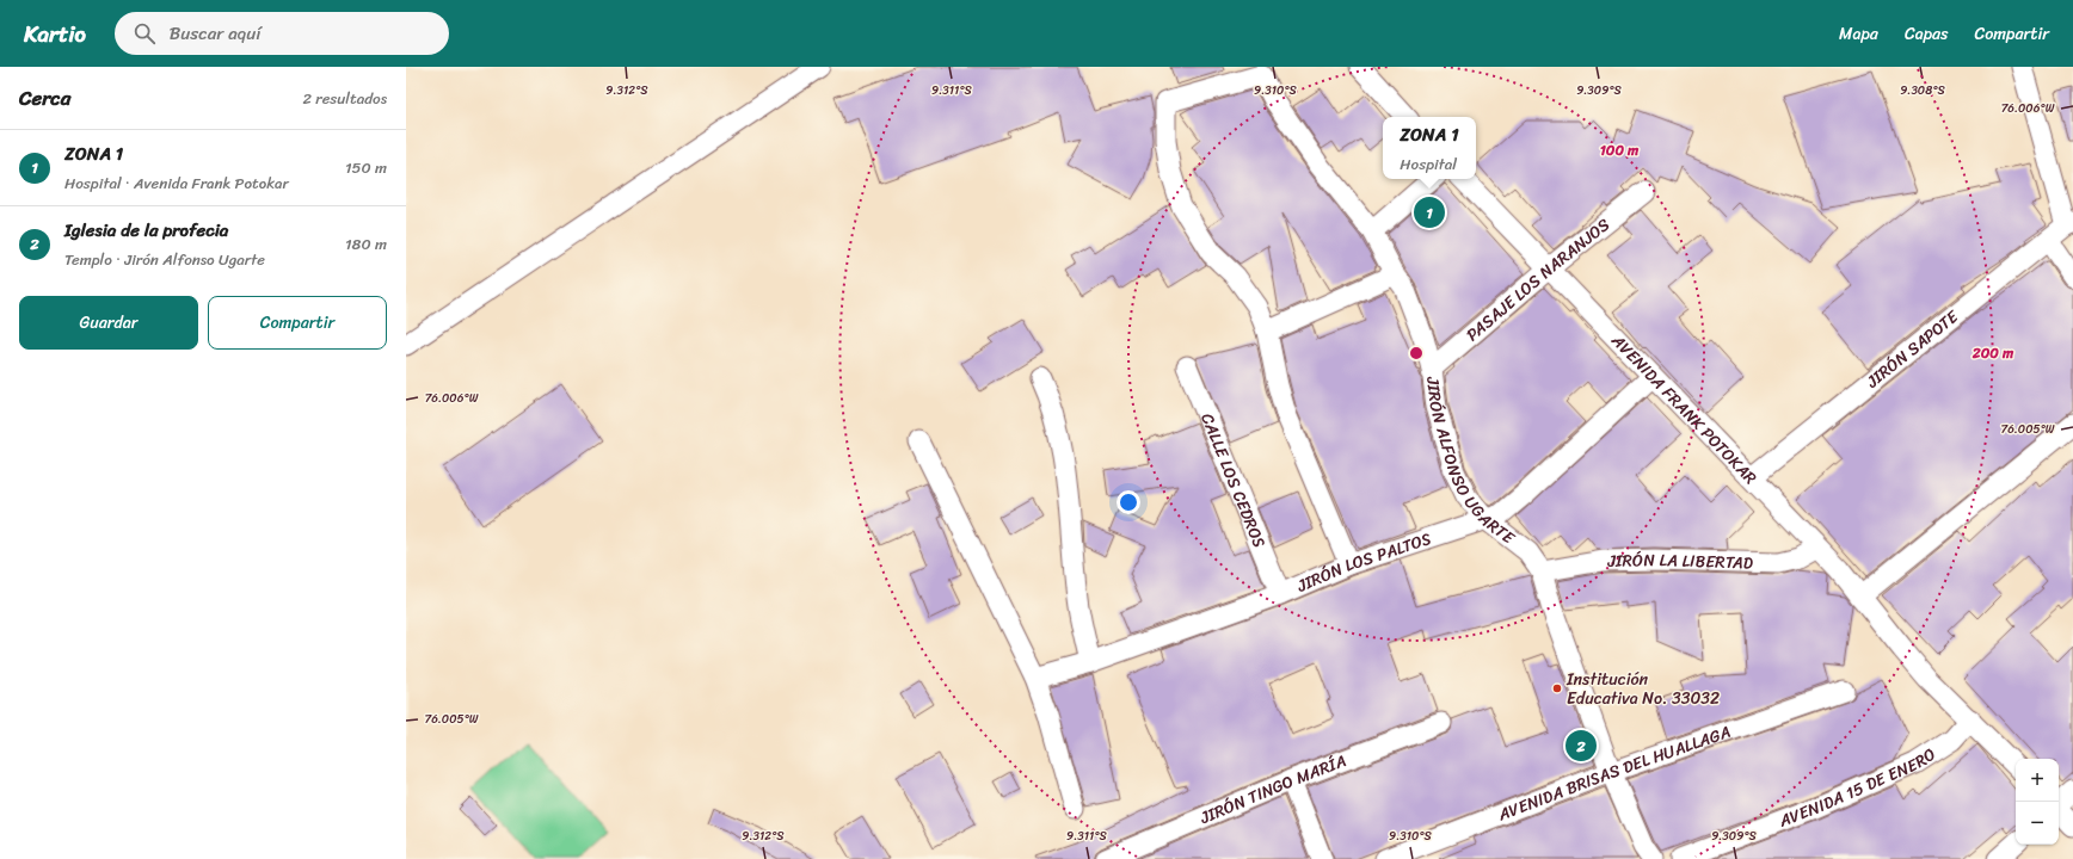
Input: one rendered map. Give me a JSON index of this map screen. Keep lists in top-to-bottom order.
{
  "streets": {
    "street": [
      "PASAJE LOS NARANJOS",
      "JIRÓN SAPOTE",
      "AVENIDA FRANK POTOKAR",
      "JIRÓN ALFONSO UGARTE",
      "CALLE LOS CEDROS",
      "JIRÓN LOS PALTOS",
      "JIRÓN LA LIBERTAD",
      "AVENIDA BRISAS DEL HUALLAGA",
      "AVENIDA 15 DE ENERO",
      "JIRÓN TINGO MARÍA"
    ]
  },
  "crossings": [
    ["PASAJE LOS NARANJOS", "AVENIDA FRANK POTOKAR"],
    ["PASAJE LOS NARANJOS", "JIRÓN ALFONSO UGARTE"],
    ["JIRÓN SAPOTE", "AVENIDA FRANK POTOKAR"],
    ["AVENIDA FRANK POTOKAR", "JIRÓN LOS PALTOS"],
    ["AVENIDA FRANK POTOKAR", "JIRÓN LA LIBERTAD"],
    ["AVENIDA FRANK POTOKAR", "AVENIDA 15 DE ENERO"],
    ["JIRÓN ALFONSO UGARTE", "JIRÓN LOS PALTOS"],
    ["JIRÓN ALFONSO UGARTE", "JIRÓN LA LIBERTAD"],
    ["JIRÓN ALFONSO UGARTE", "AVENIDA BRISAS DEL HUALLAGA"],
    ["CALLE LOS CEDROS", "JIRÓN LOS PALTOS"]
  ],
  "places": ["Institución Educativa No. 33032"],
  "page": {
    "header": "Kartio",
    "search": "Buscar aquí",
    "nav": ["Mapa", "Capas", "Compartir"],
    "heading": ["Cerca", "2 resultados"],
    "popup": ["ZONA 1", "Hospital"],
    "list": [
      {
        "mark": "1",
        "name": "ZONA 1",
        "note": "Hospital · Avenida Frank Potokar",
        "value": "150 m"
      },
      {
        "mark": "2",
        "name": "Iglesia de la profecia",
        "note": "Templo · Jirón Alfonso Ugarte",
        "value": "180 m"
      }
    ],
    "pins": ["1", "2"],
    "buttons": ["Guardar", "Compartir"],
    "map_buttons": ["+", "−"]
  },
  "coordinates": [
    "9.311°S",
    "9.309°S",
    "9.308°S",
    "9.312°S",
    "9.310°S",
    "76.006°W",
    "76.005°W"
  ],
  "rings": ["100 m", "200 m"]
}
